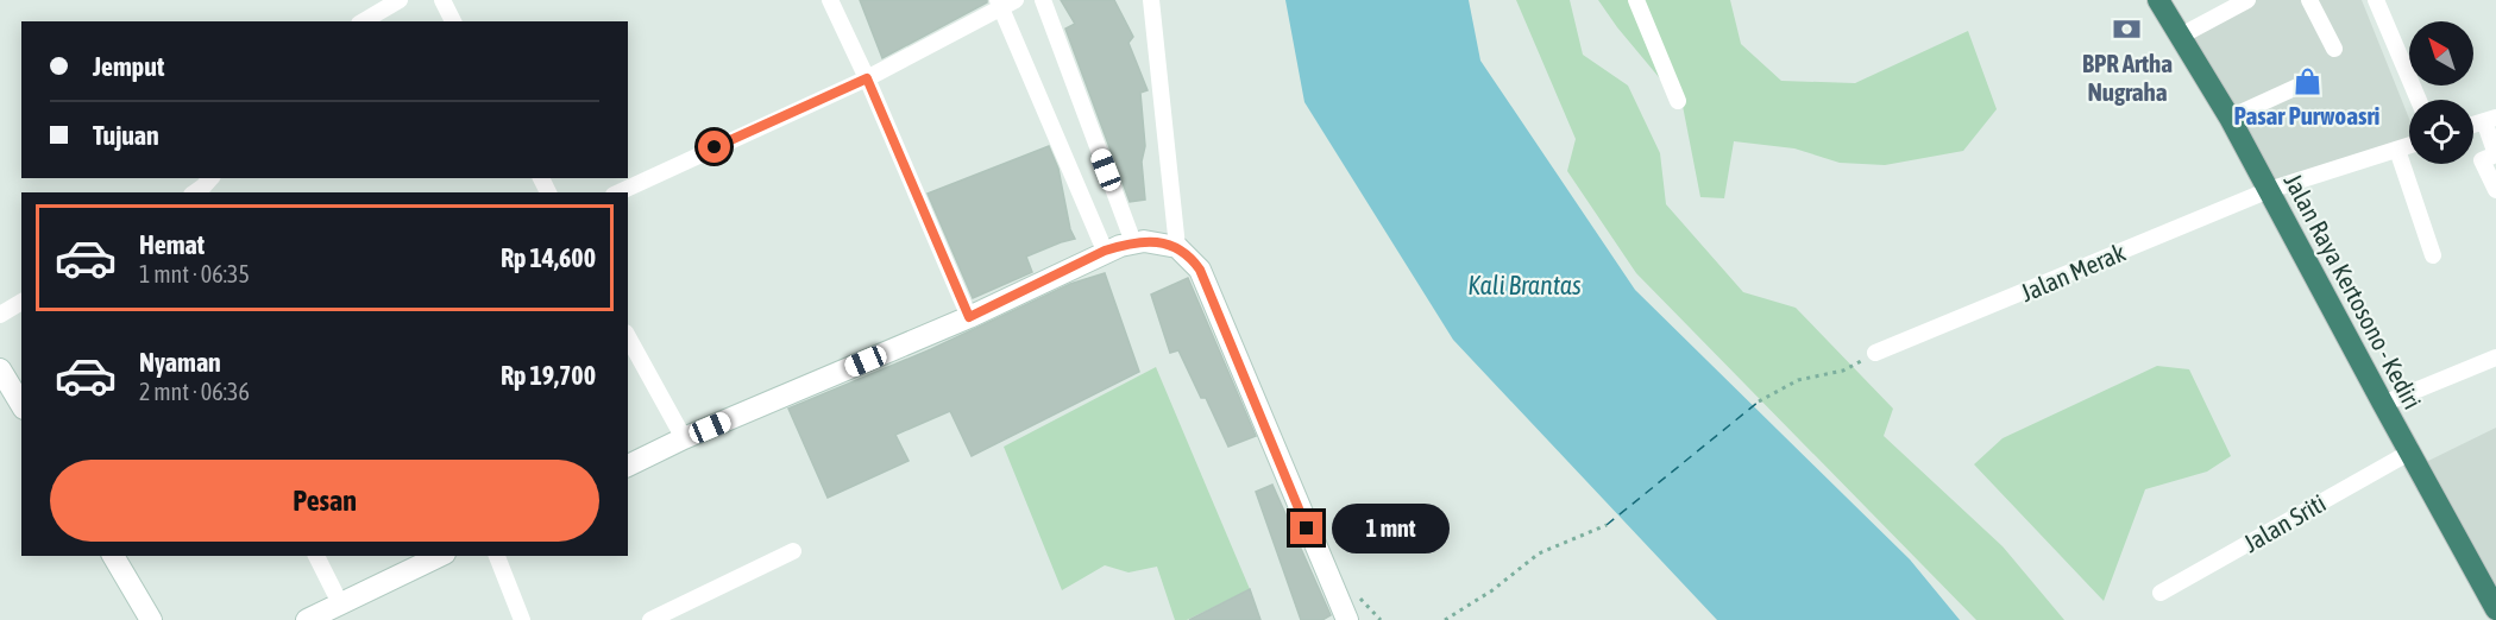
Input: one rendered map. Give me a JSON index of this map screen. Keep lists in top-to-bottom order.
{
  "streets": {
    "highway": ["Jalan Raya Kertosono - Kediri"],
    "street": ["Jalan Merak", "Jalan Sriti"]
  },
  "crossings": [
    ["Jalan Merak", "Jalan Raya Kertosono - Kediri"],
    ["Jalan Raya Kertosono - Kediri", "Jalan Sriti"]
  ],
  "water": ["Kali Brantas"],
  "places": {
    "bank": ["BPR Artha Nugraha"],
    "shop": ["Pasar Purwoasri"]
  },
  "north": "top left",
  "page": {
    "banner": ["Jemput", "Tujuan"],
    "list": [
      {
        "name": "Hemat",
        "note": "1 mnt · 06:35",
        "value": "Rp 14,600"
      },
      {
        "name": "Nyaman",
        "note": "2 mnt · 06:36",
        "value": "Rp 19,700"
      }
    ],
    "buttons": "Pesan",
    "bubble": "1 mnt"
  }
}
